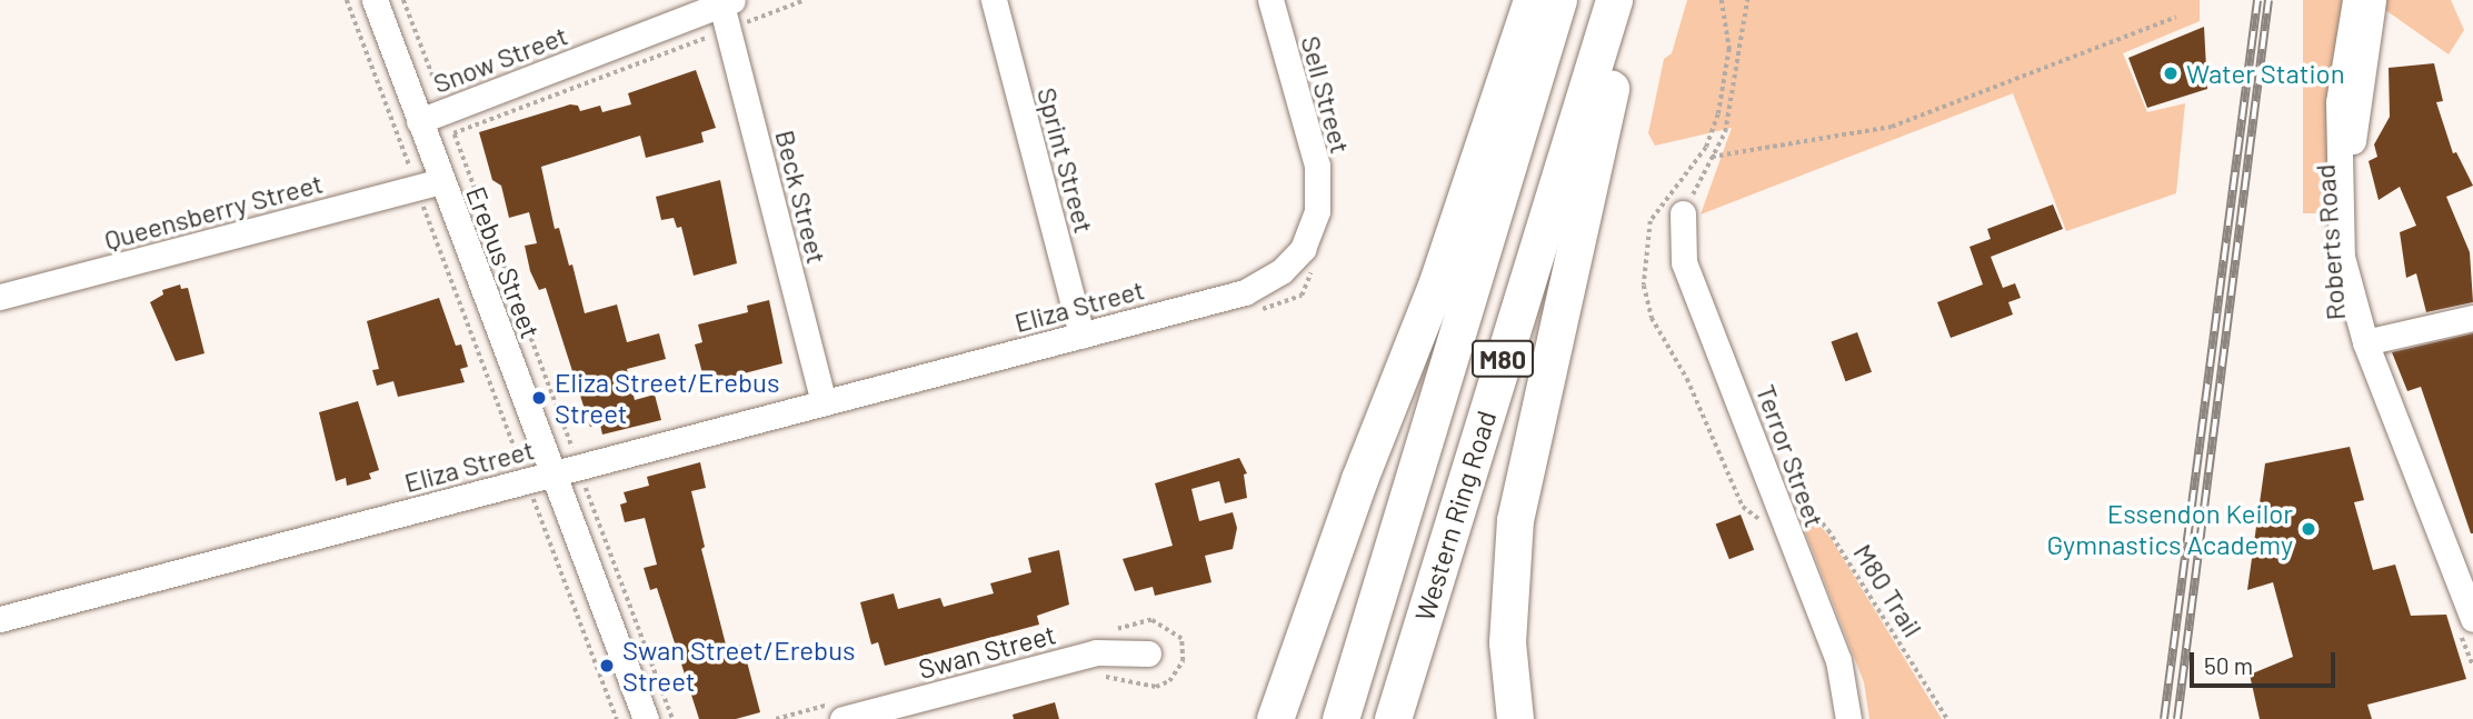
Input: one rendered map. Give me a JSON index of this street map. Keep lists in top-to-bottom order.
{
  "streets": {
    "highway": ["M80", "Western Ring Road"],
    "street": [
      "Snow Street",
      "Sell Street",
      "Sprint Street",
      "Beck Street",
      "Queensberry Street",
      "Roberts Road",
      "Erebus Street",
      "Eliza Street",
      "Terror Street",
      "Swan Street"
    ],
    "path": ["M80 Trail"]
  },
  "crossings": [
    ["Snow Street", "Beck Street"],
    ["Snow Street", "Erebus Street"],
    ["Sell Street", "Eliza Street"],
    ["Sprint Street", "Eliza Street"],
    ["Beck Street", "Eliza Street"],
    ["Queensberry Street", "Erebus Street"],
    ["Erebus Street", "Eliza Street"],
    ["Terror Street", "M80 Trail"]
  ],
  "places": [
    "Water Station",
    "Eliza Street/Erebus Street",
    "Essendon Keilor Gymnastics Academy",
    "Swan Street/Erebus Street"
  ],
  "scale_bar": "50 m"
}
